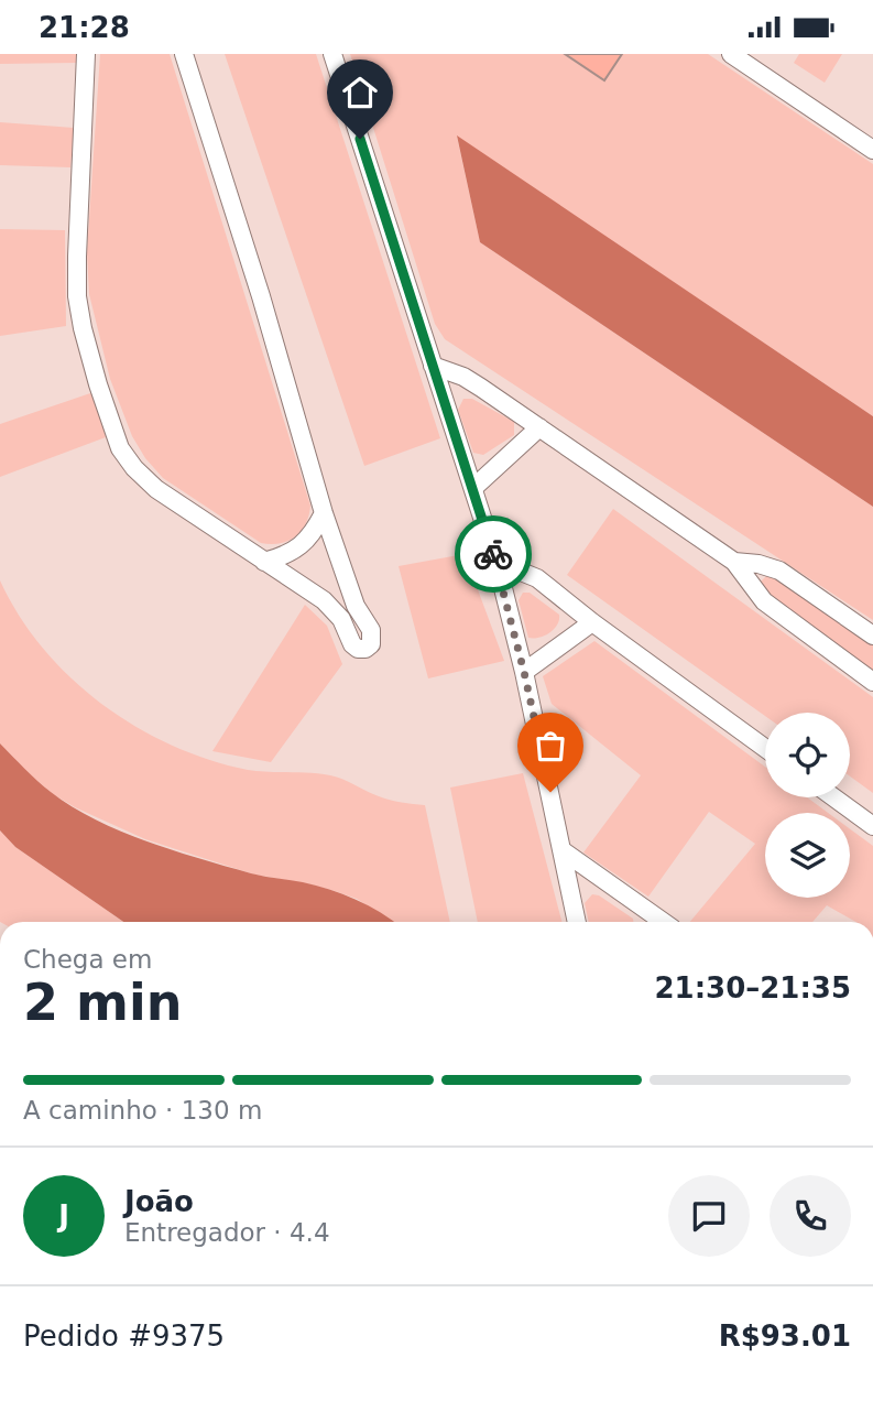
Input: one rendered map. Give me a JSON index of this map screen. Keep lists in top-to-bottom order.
{
  "page": {
    "status": "21:28",
    "heading": ["2 min", "Chega em", "21:30–21:35"],
    "panel": [
      "João",
      "Entregador · 4.4",
      "Pedido #9375",
      "R$93.01"
    ],
    "bar": "A caminho · 130 m",
    "round": "J"
  }
}
